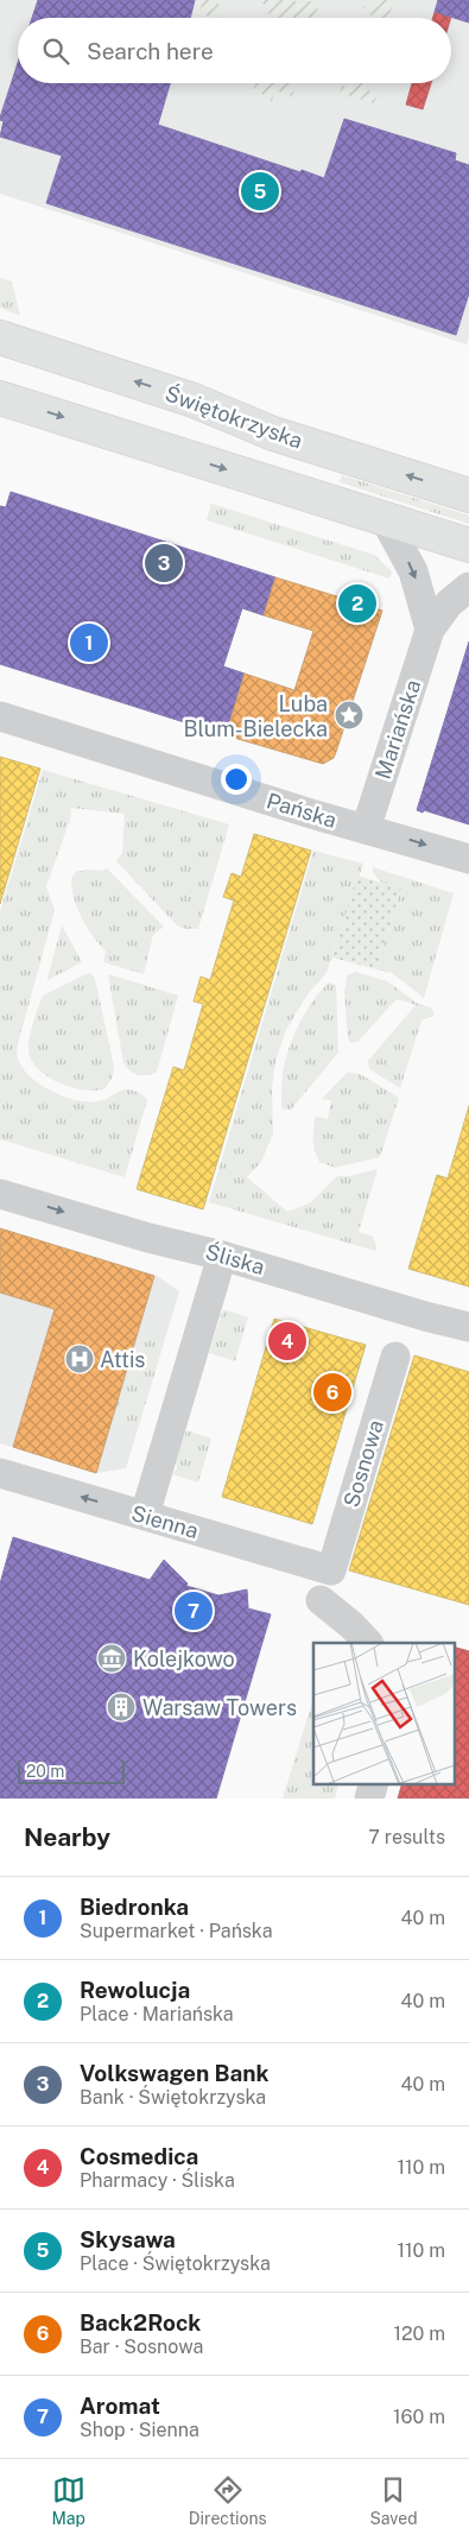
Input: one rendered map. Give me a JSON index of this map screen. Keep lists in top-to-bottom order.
{
  "streets": {
    "street": [
      "Świętokrzyska",
      "Mariańska",
      "Pańska",
      "Śliska",
      "Sosnowa",
      "Sienna"
    ]
  },
  "crossings": [
    ["Mariańska", "Pańska"],
    ["Sosnowa", "Sienna"]
  ],
  "one_way": ["Śliska", "Sienna"],
  "places": {
    "place": ["Luba Blum-Bielecka"],
    "hospital": ["Attis"],
    "museum": ["Kolejkowo"],
    "building": ["Warsaw Towers"]
  },
  "scale_bar": "20 m",
  "page": {
    "search": "Search here",
    "pins": [
      "5",
      "3",
      "2",
      "1",
      "4",
      "6",
      "7"
    ],
    "scale": "20 m",
    "heading": ["Nearby", "7 results"],
    "list": [
      {
        "mark": "1",
        "name": "Biedronka",
        "note": "Supermarket · Pańska",
        "value": "40 m"
      },
      {
        "mark": "2",
        "name": "Rewolucja",
        "note": "Place · Mariańska",
        "value": "40 m"
      },
      {
        "mark": "3",
        "name": "Volkswagen Bank",
        "note": "Bank · Świętokrzyska",
        "value": "40 m"
      },
      {
        "mark": "4",
        "name": "Cosmedica",
        "note": "Pharmacy · Śliska",
        "value": "110 m"
      },
      {
        "mark": "5",
        "name": "Skysawa",
        "note": "Place · Świętokrzyska",
        "value": "110 m"
      },
      {
        "mark": "6",
        "name": "Back2Rock",
        "note": "Bar · Sosnowa",
        "value": "120 m"
      },
      {
        "mark": "7",
        "name": "Aromat",
        "note": "Shop · Sienna",
        "value": "160 m"
      }
    ],
    "nav": ["Map", "Directions", "Saved"]
  }
}
